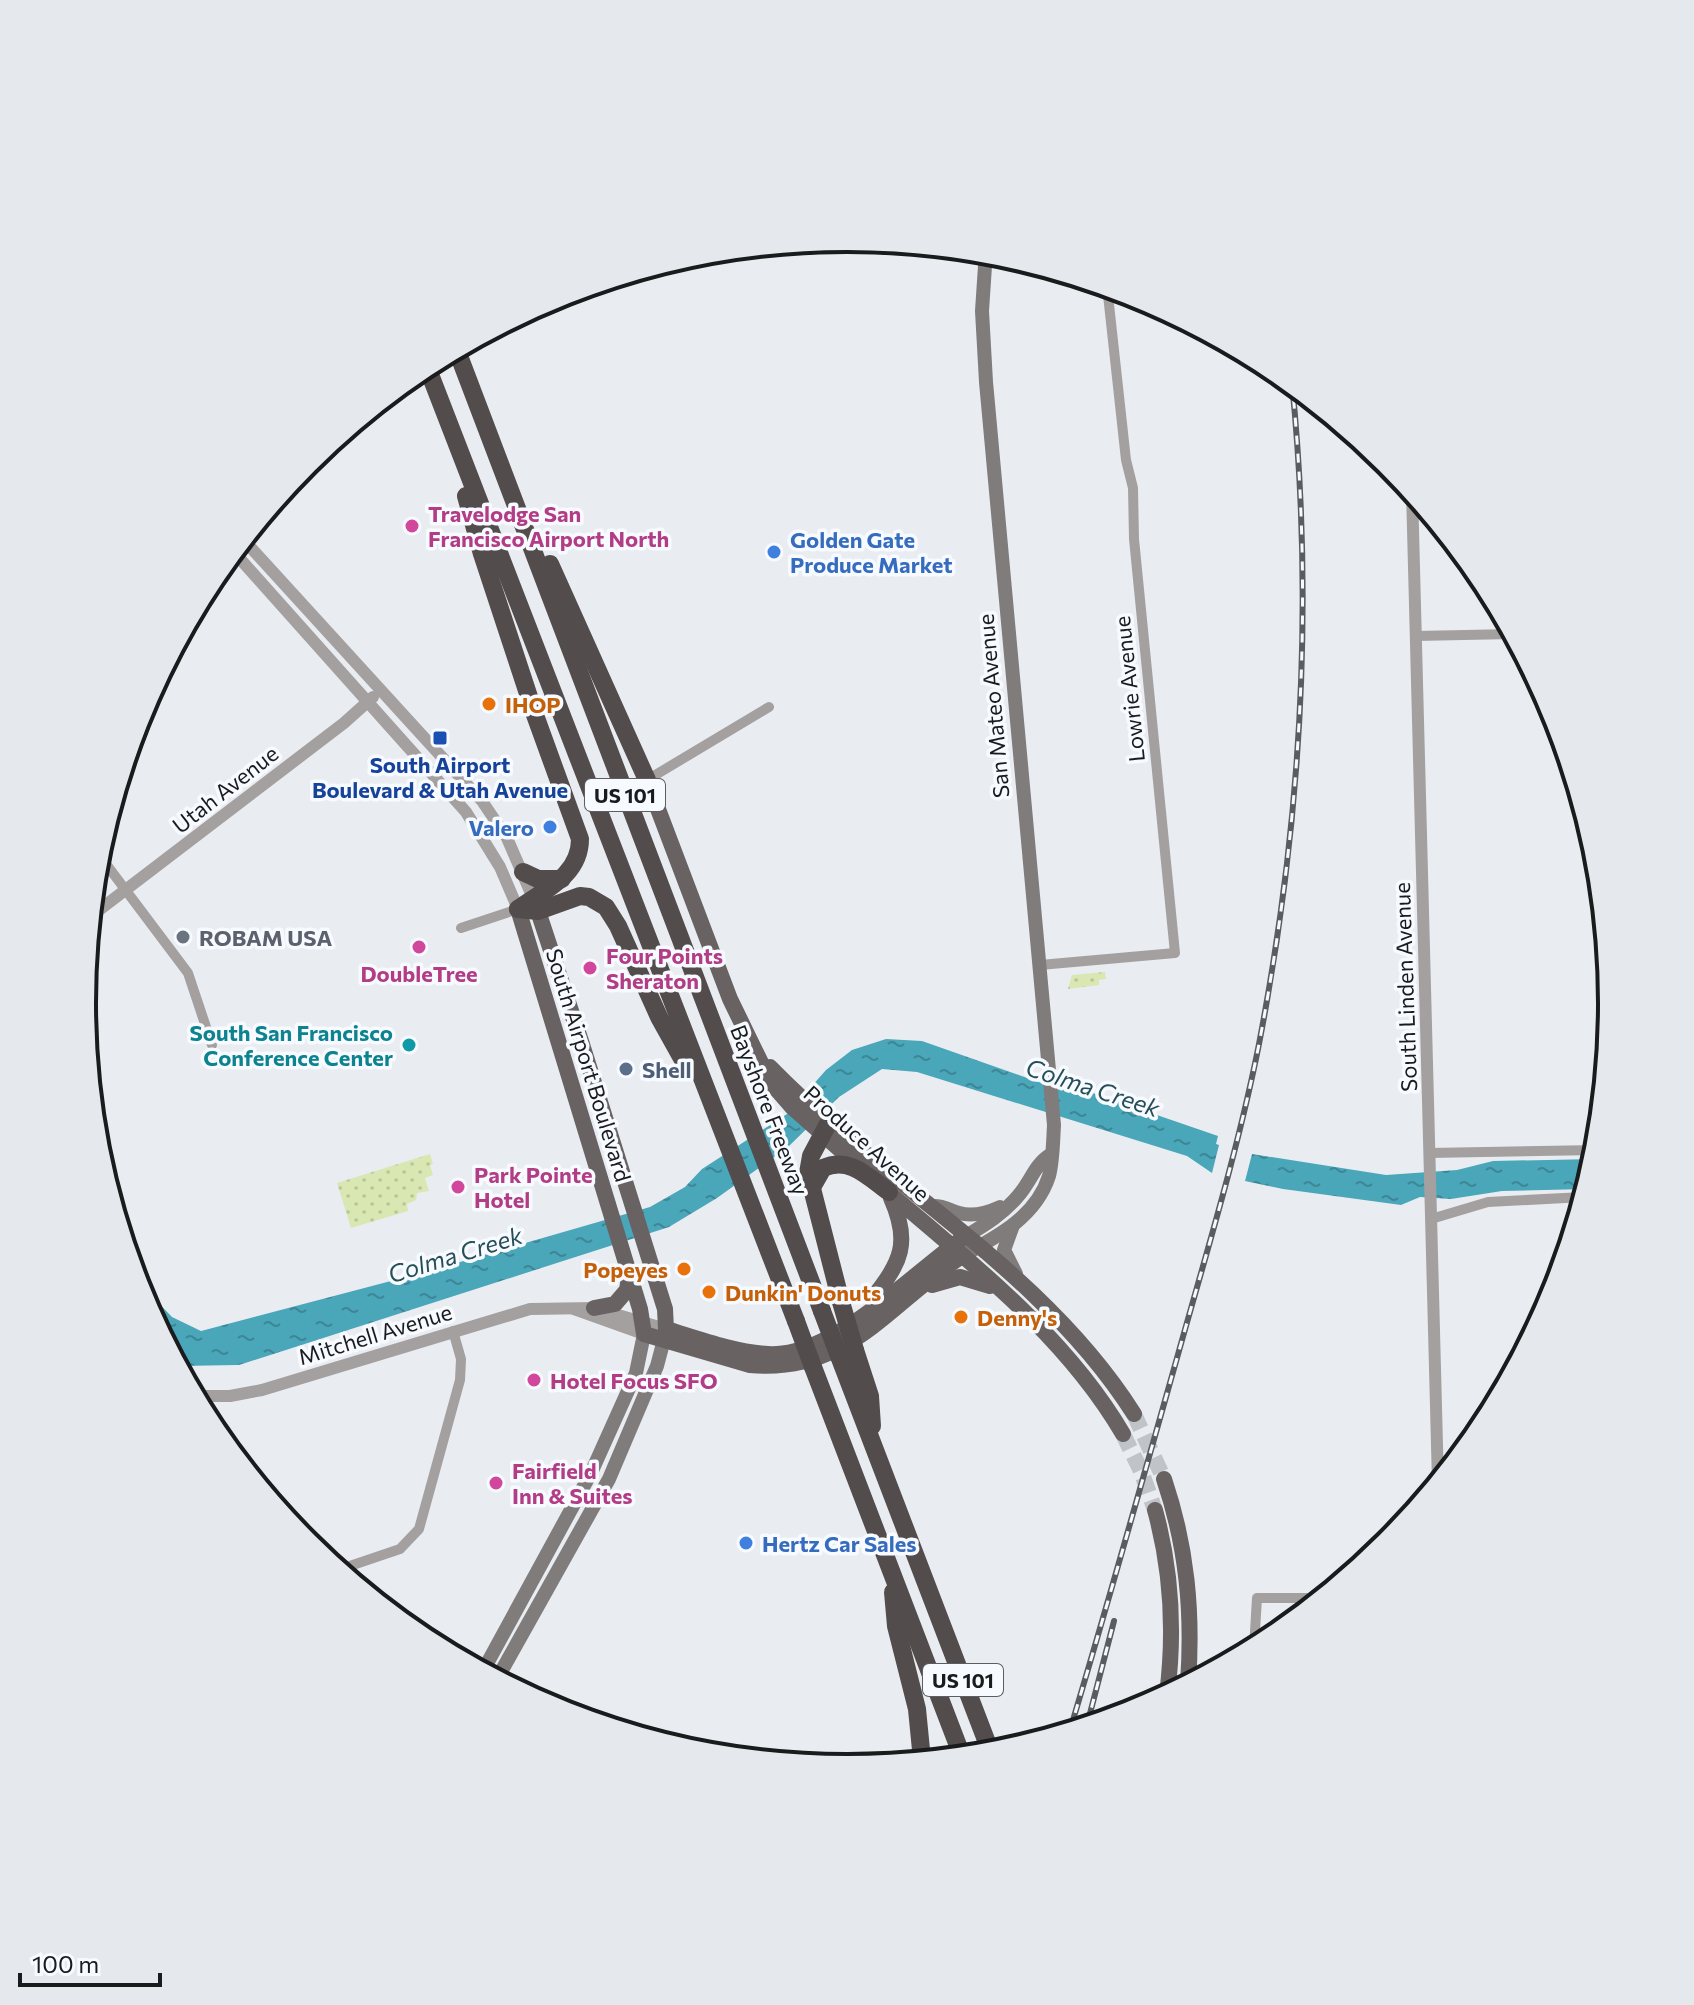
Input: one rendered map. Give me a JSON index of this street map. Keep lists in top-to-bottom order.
{
  "streets": {
    "highway": ["US 101", "Bayshore Freeway"],
    "main road": ["San Mateo Avenue", "South Airport Boulevard", "Produce Avenue"],
    "street": [
      "Lowrie Avenue",
      "Utah Avenue",
      "South Linden Avenue",
      "Mitchell Avenue"
    ]
  },
  "crossings": [
    ["Lowrie Avenue", "San Mateo Avenue"],
    ["San Mateo Avenue", "Produce Avenue"],
    ["Utah Avenue", "South Airport Boulevard"],
    ["US 101", "Bayshore Freeway"],
    ["South Airport Boulevard", "Mitchell Avenue"]
  ],
  "water": ["Colma Creek"],
  "places": {
    "other": [
      "Travelodge San Francisco Airport North",
      "Golden Gate Produce Market",
      "IHOP",
      "Valero",
      "ROBAM USA",
      "DoubleTree",
      "Four Points Sheraton",
      "South San Francisco Conference Center",
      "Shell",
      "Park Pointe Hotel",
      "Popeyes",
      "Dunkin' Donuts",
      "Denny's",
      "Hotel Focus SFO",
      "Fairfield Inn & Suites",
      "Hertz Car Sales"
    ],
    "transit": ["South Airport Boulevard & Utah Avenue"]
  },
  "scale_bar": "100 m"
}
